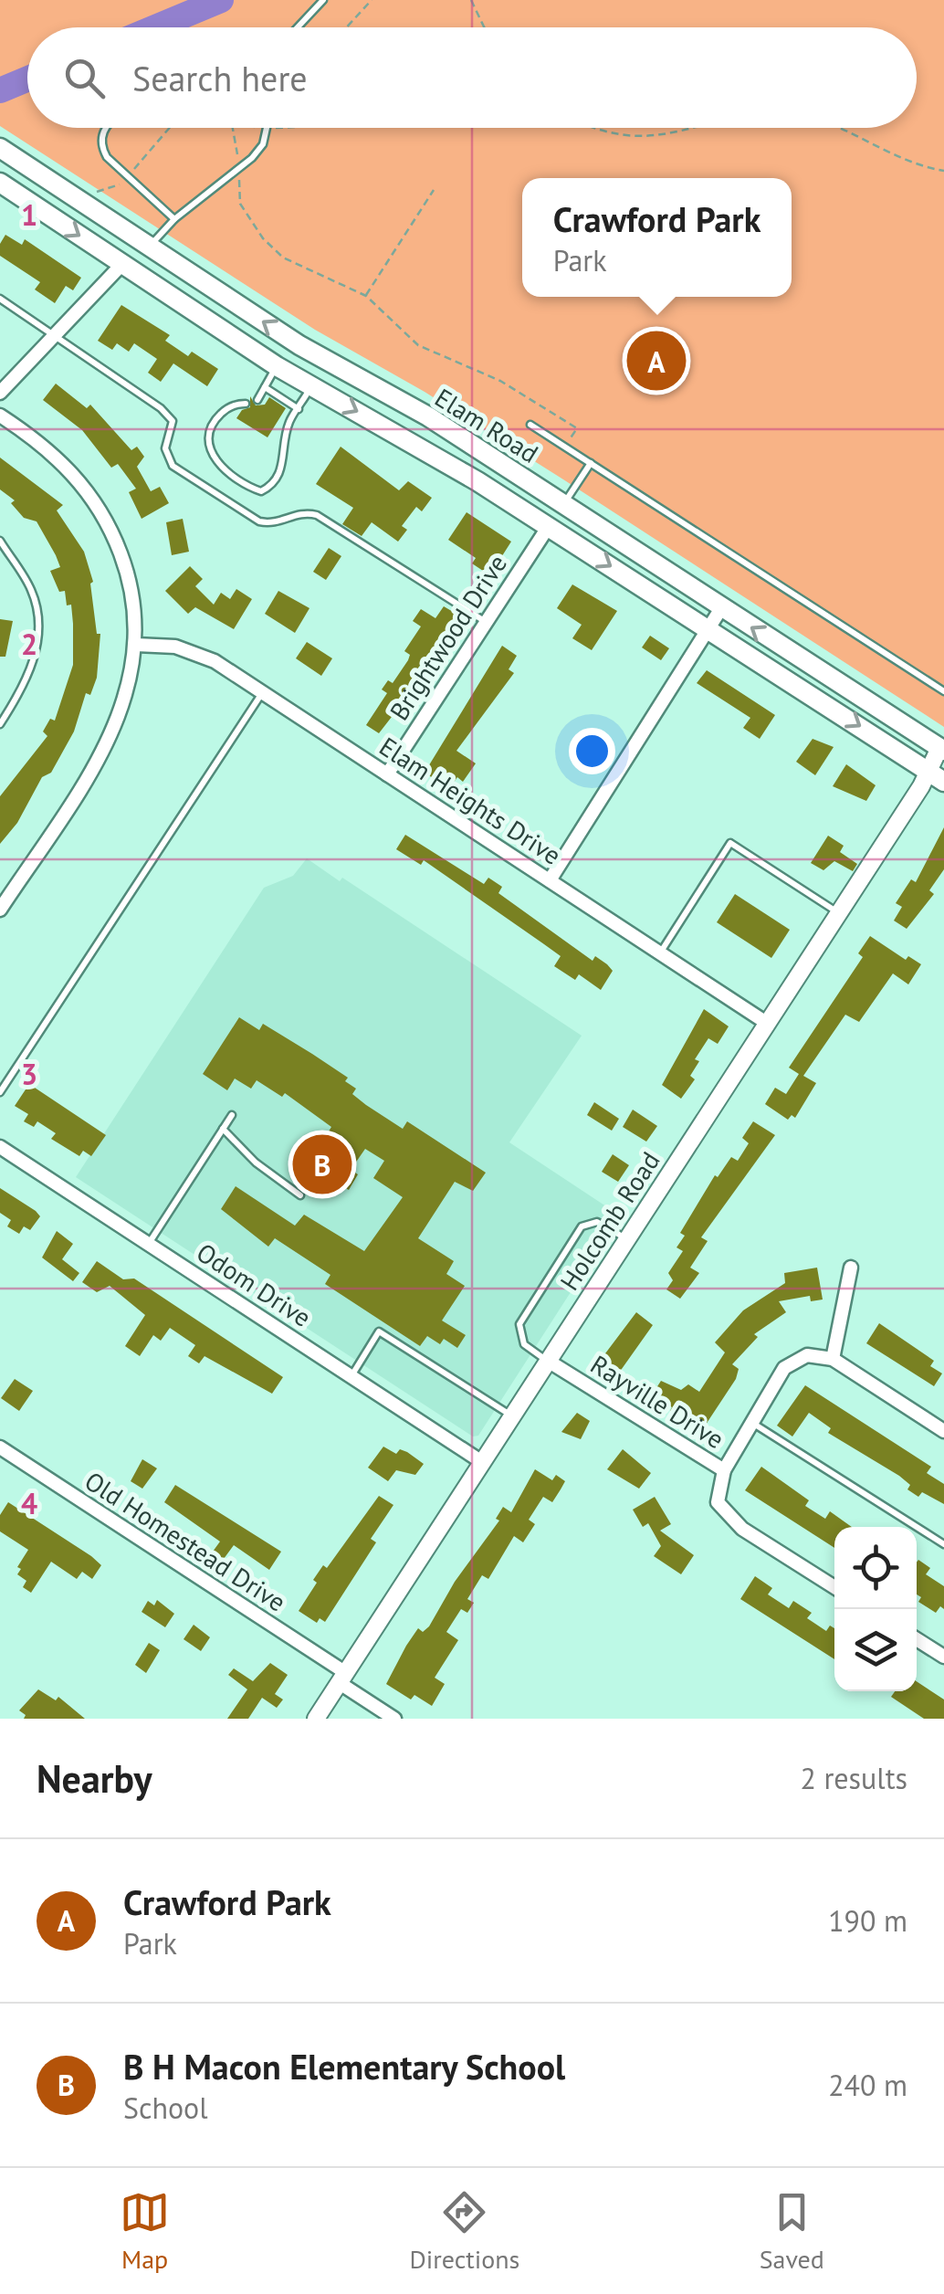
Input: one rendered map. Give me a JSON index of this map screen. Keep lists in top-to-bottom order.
{
  "streets": {
    "main road": ["Elam Road"],
    "street": [
      "Brightwood Drive",
      "Elam Heights Drive",
      "Holcomb Road",
      "Odom Drive",
      "Rayville Drive",
      "Old Homestead Drive"
    ]
  },
  "crossings": [
    ["Elam Road", "Brightwood Drive"],
    ["Elam Road", "Holcomb Road"],
    ["Brightwood Drive", "Elam Heights Drive"],
    ["Elam Heights Drive", "Holcomb Road"],
    ["Holcomb Road", "Odom Drive"],
    ["Holcomb Road", "Rayville Drive"],
    ["Holcomb Road", "Old Homestead Drive"]
  ],
  "page": {
    "search": "Search here",
    "popup": ["Crawford Park", "Park"],
    "pins": ["A", "B"],
    "heading": ["Nearby", "2 results"],
    "list": [
      {
        "mark": "A",
        "name": "Crawford Park",
        "note": "Park",
        "value": "190 m"
      },
      {
        "mark": "B",
        "name": "B H Macon Elementary School",
        "note": "School",
        "value": "240 m"
      }
    ],
    "nav": ["Map", "Directions", "Saved"]
  },
  "grid": {
    "rows": [
      "1",
      "2",
      "3",
      "4"
    ]
  }
}
